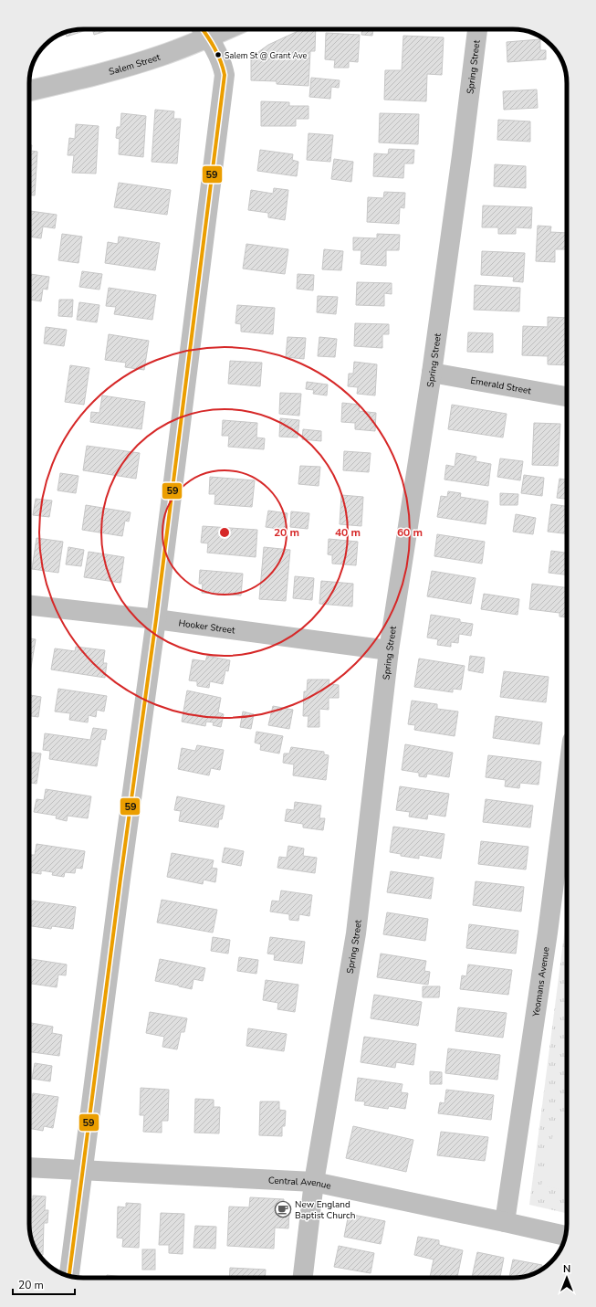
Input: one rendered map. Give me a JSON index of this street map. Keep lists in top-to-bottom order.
{
  "streets": {
    "street": [
      "Salem Street",
      "Spring Street",
      "Emerald Street",
      "Hooker Street",
      "Yeomans Avenue",
      "Central Avenue"
    ]
  },
  "crossings": [
    ["Spring Street", "Emerald Street"],
    ["Spring Street", "Hooker Street"],
    ["Spring Street", "Central Avenue"],
    ["Yeomans Avenue", "Central Avenue"]
  ],
  "places": {
    "other": ["Salem St @ Grant Ave"],
    "cafe": ["New England Baptist Church"]
  },
  "lines": ["transit line 59"],
  "scale_bar": "20 m",
  "north": "top",
  "rings": ["20 m", "40 m", "60 m"]
}
